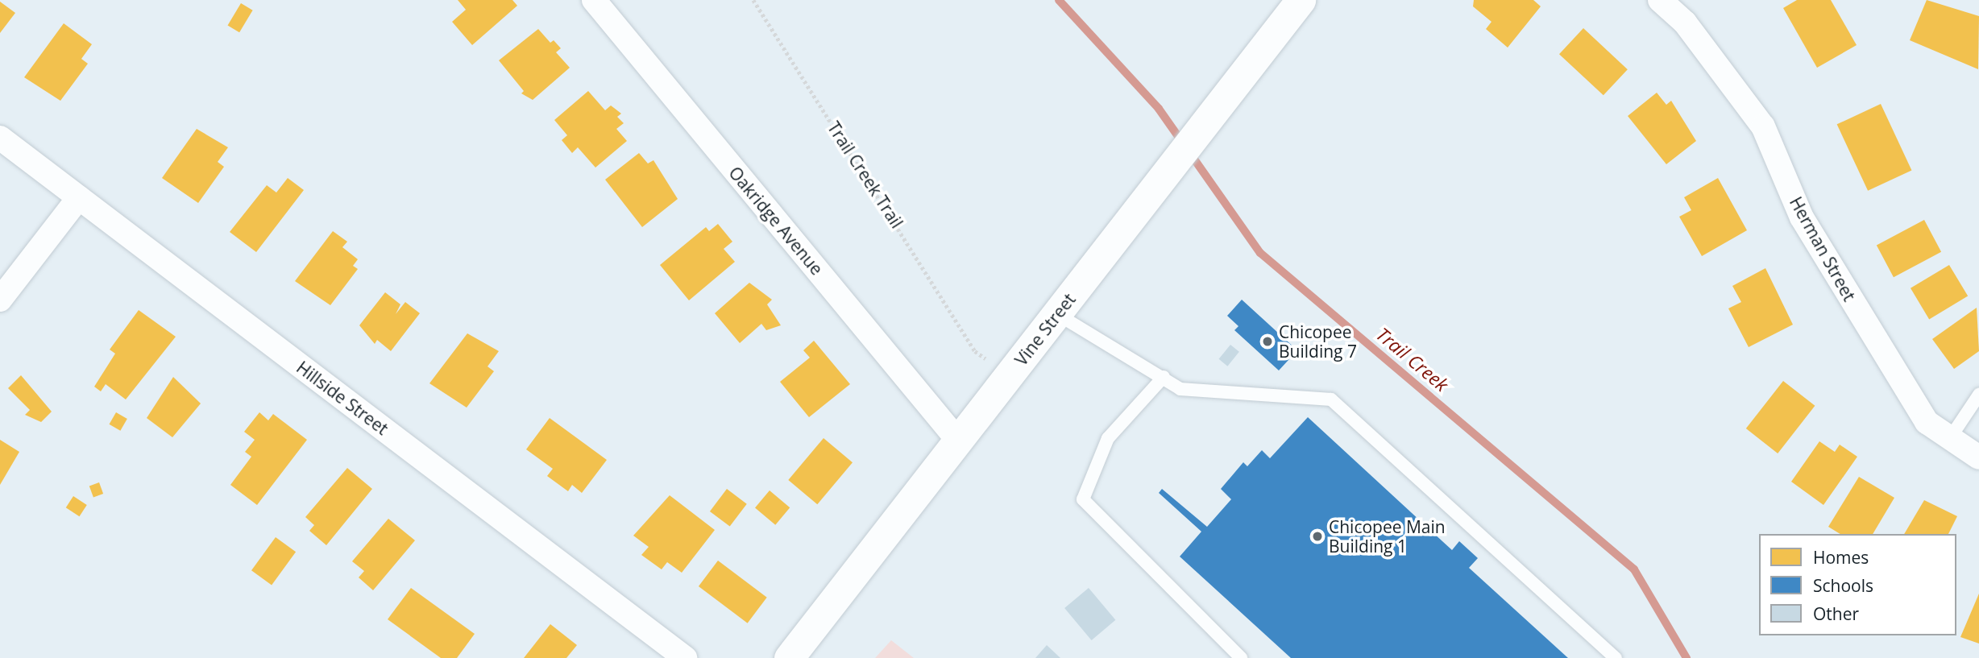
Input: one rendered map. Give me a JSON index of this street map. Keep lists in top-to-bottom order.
{
  "streets": {
    "street": [
      "Oakridge Avenue",
      "Herman Street",
      "Vine Street",
      "Hillside Street"
    ],
    "path": ["Trail Creek Trail"]
  },
  "crossings": [
    ["Oakridge Avenue", "Vine Street"]
  ],
  "water": ["Trail Creek"],
  "places": ["Chicopee Building 7", "Chicopee Main Building 1"],
  "legend": ["Homes", "Schools", "Other"]
}
